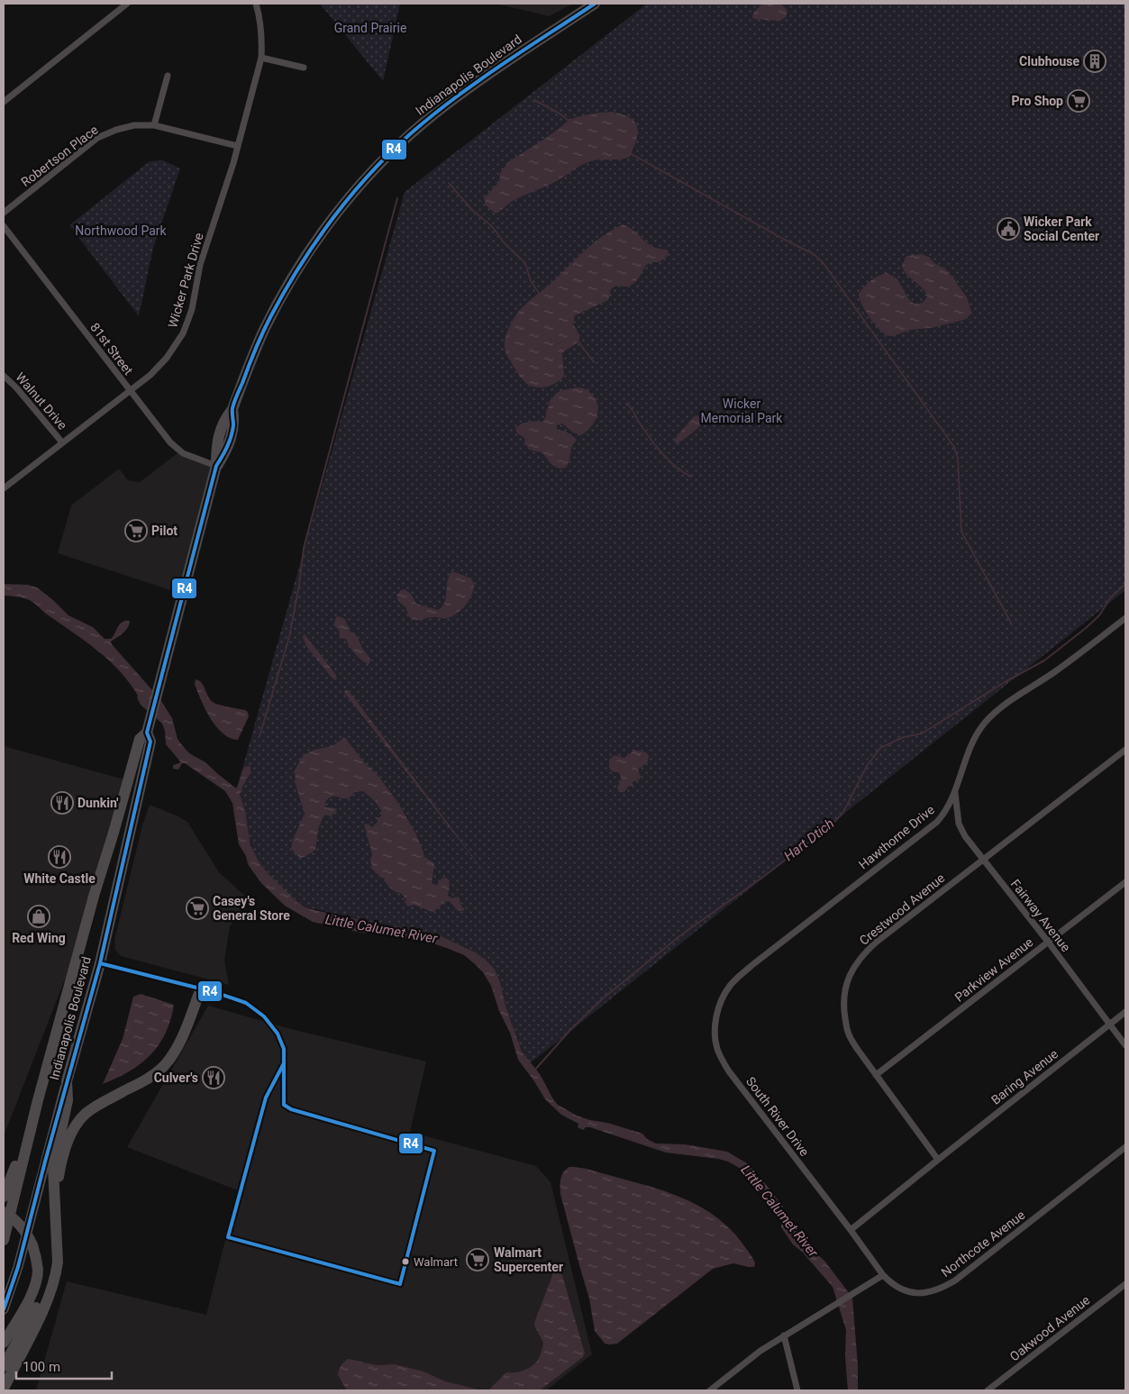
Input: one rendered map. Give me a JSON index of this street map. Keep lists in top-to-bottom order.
{
  "streets": {
    "highway": ["Indianapolis Boulevard"],
    "street": [
      "Robertson Place",
      "Wicker Park Drive",
      "81st Street",
      "Walnut Drive",
      "Hawthorne Drive",
      "Crestwood Avenue",
      "Fairway Avenue",
      "Parkview Avenue",
      "Baring Avenue",
      "South River Drive",
      "Northcote Avenue",
      "Oakwood Avenue"
    ]
  },
  "crossings": [
    ["Indianapolis Boulevard", "81st Street"],
    ["Robertson Place", "Wicker Park Drive"],
    ["Wicker Park Drive", "81st Street"],
    ["Wicker Park Drive", "Walnut Drive"],
    ["Hawthorne Drive", "Fairway Avenue"],
    ["Hawthorne Drive", "South River Drive"],
    ["Crestwood Avenue", "Fairway Avenue"],
    ["Crestwood Avenue", "Parkview Avenue"],
    ["Crestwood Avenue", "Baring Avenue"],
    ["Fairway Avenue", "Parkview Avenue"],
    ["Fairway Avenue", "Baring Avenue"],
    ["South River Drive", "Northcote Avenue"]
  ],
  "water": ["Hart Dtich", "Little Calumet River"],
  "parks": ["Grand Prairie", "Northwood Park", "Wicker Memorial Park"],
  "places": {
    "building": ["Clubhouse"],
    "supermarket": [
      "Pro Shop",
      "Pilot",
      "Casey's General Store",
      "Walmart Supercenter"
    ],
    "public building": ["Wicker Park Social Center"],
    "restaurant": ["Dunkin'", "White Castle", "Culver's"],
    "shop": ["Red Wing"],
    "other": ["Walmart"]
  },
  "lines": ["transit line R4"],
  "scale_bar": "100 m"
}
